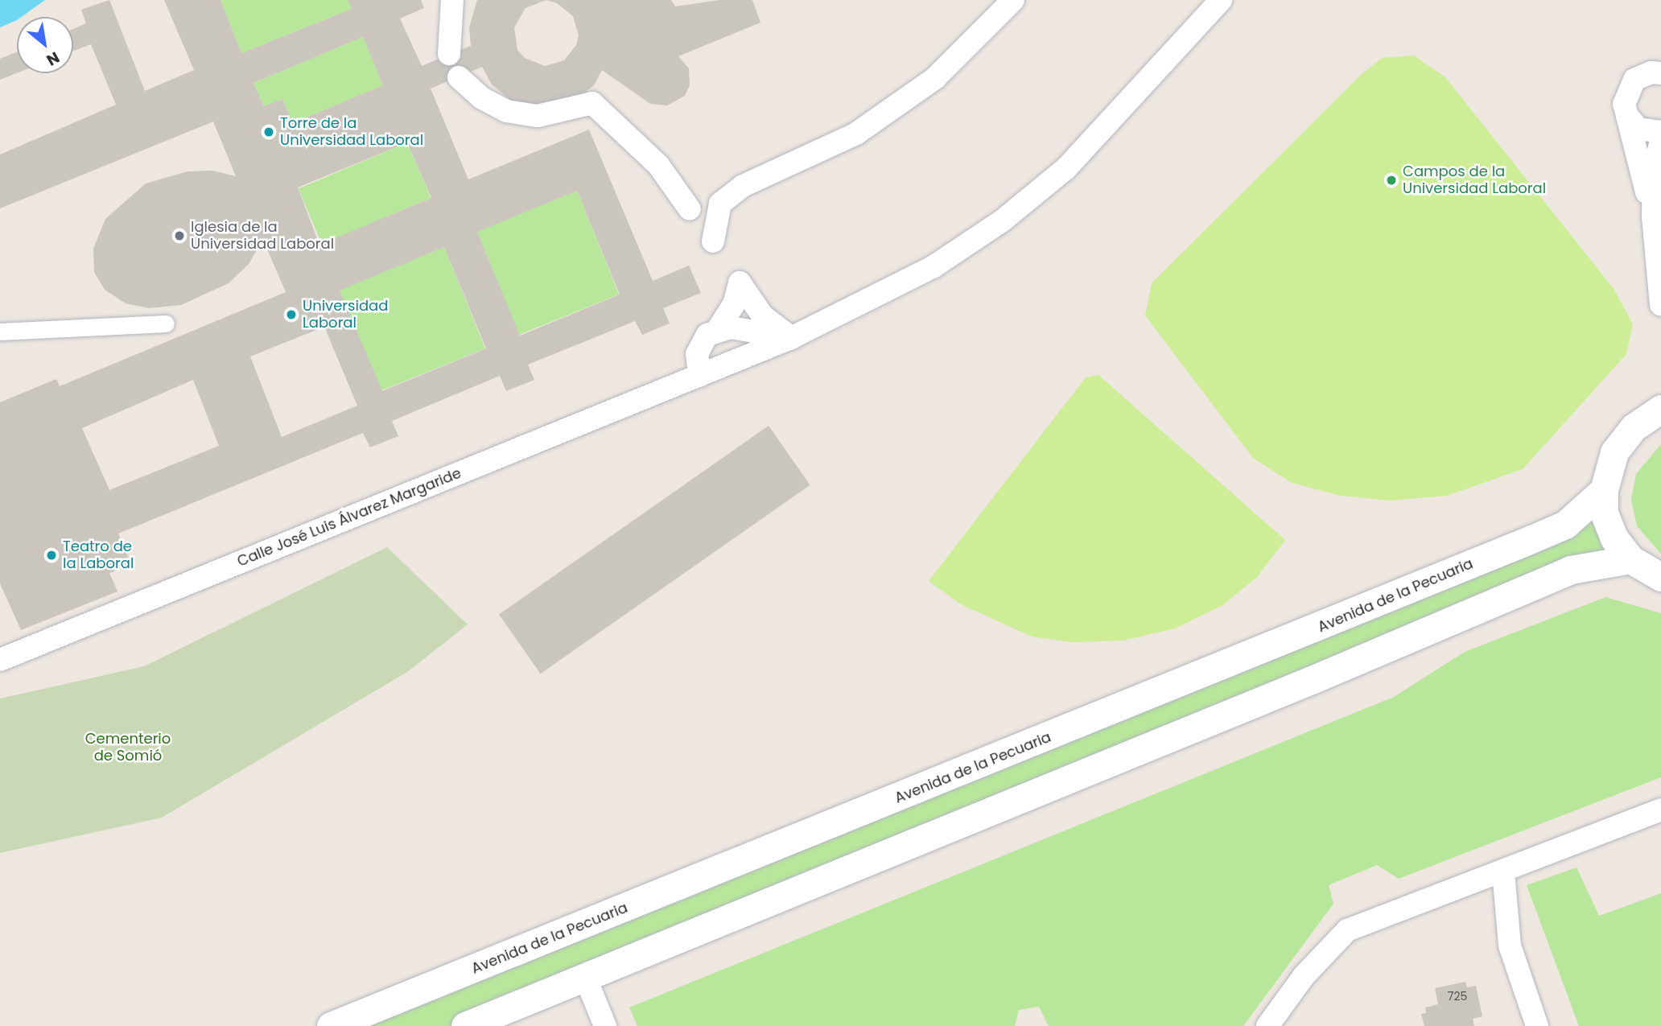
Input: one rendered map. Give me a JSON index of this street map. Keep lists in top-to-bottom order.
{
  "streets": {
    "street": ["Calle José Luis Álvarez Margaride", "Avenida de la Pecuaria"]
  },
  "parks": ["Cementerio de Somió"],
  "places": [
    "Torre de la Universidad Laboral",
    "Campos de la Universidad Laboral",
    "Iglesia de la Universidad Laboral",
    "Universidad Laboral",
    "Teatro de la Laboral"
  ],
  "house_numbers": ["725"],
  "north": "bottom right"
}
